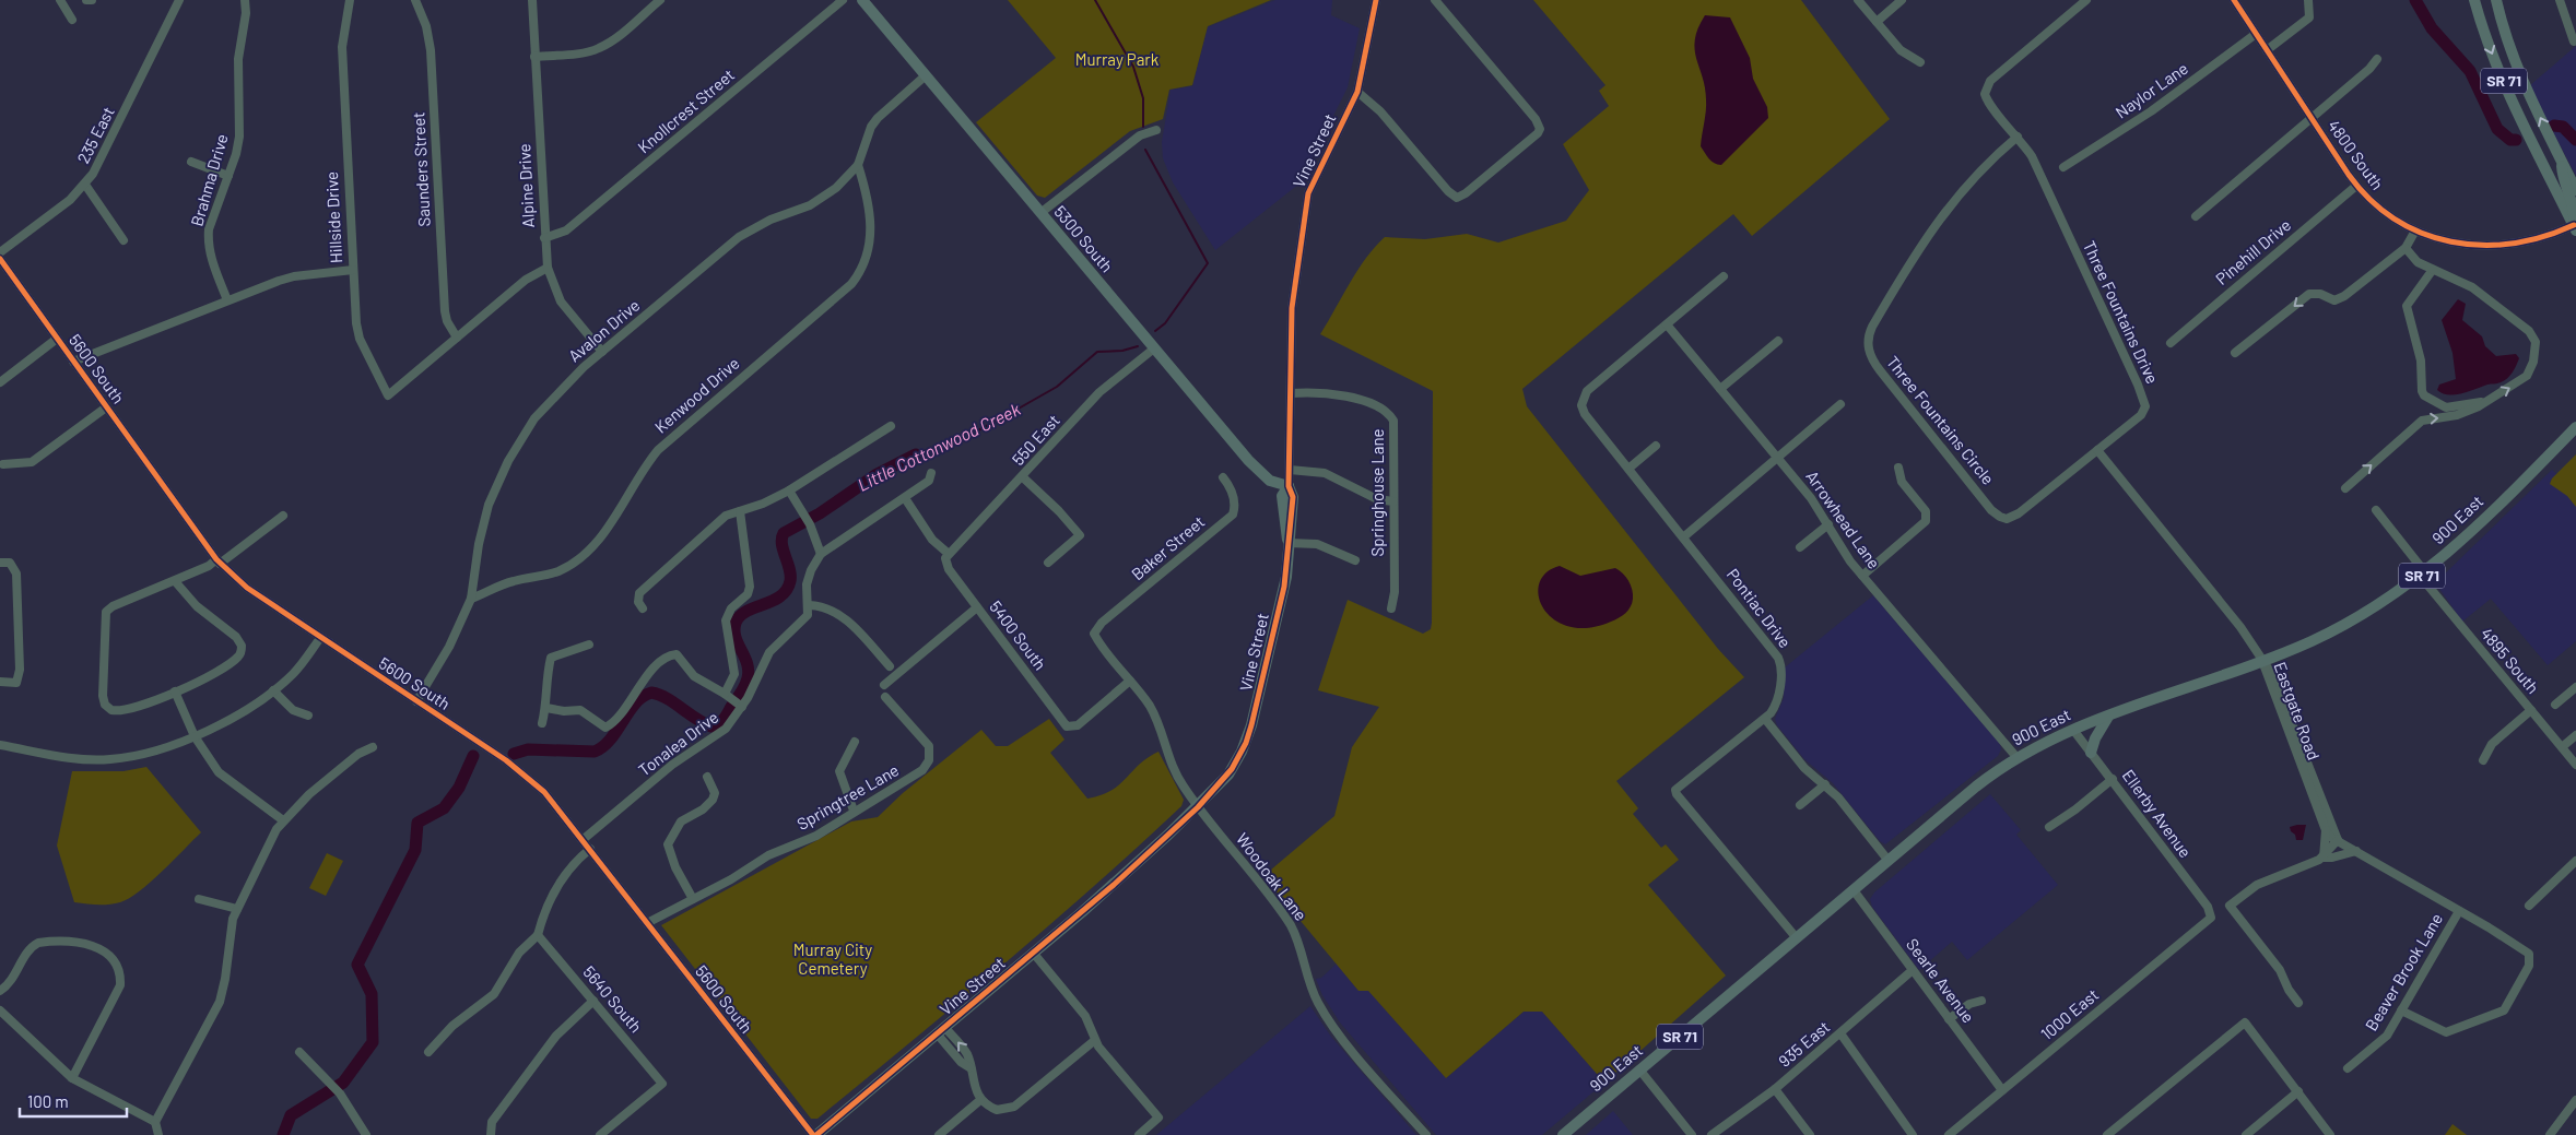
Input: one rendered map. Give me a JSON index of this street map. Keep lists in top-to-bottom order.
{
  "streets": {
    "main road": [
      "SR 71",
      "Vine Street",
      "5300 South",
      "900 East"
    ],
    "street": [
      "Naylor Lane",
      "Knollcrest Street",
      "235 East",
      "4800 South",
      "Saunders Street",
      "Brahma Drive",
      "Alpine Drive",
      "Hillside Drive",
      "Pinehill Drive",
      "Three Fountains Drive",
      "Avalon Drive",
      "5600 South",
      "Kenwood Drive",
      "Three Fountains Circle",
      "550 East",
      "Springhouse Lane",
      "Arrowhead Lane",
      "Baker Street",
      "Pontiac Drive",
      "5400 South",
      "4895 South",
      "Eastgate Road",
      "Tonalea Drive",
      "Springtree Lane",
      "Ellerby Avenue",
      "Woodoak Lane",
      "Beaver Brook Lane",
      "Searle Avenue",
      "5640 South",
      "1000 East",
      "935 East"
    ]
  },
  "crossings": [
    ["SR 71", "4800 South"],
    ["SR 71", "900 East"],
    ["Naylor Lane", "4800 South"],
    ["Knollcrest Street", "Alpine Drive"],
    ["Vine Street", "5300 South"],
    ["Vine Street", "5600 South"],
    ["Vine Street", "Springhouse Lane"],
    ["Vine Street", "Woodoak Lane"],
    ["4800 South", "Pinehill Drive"],
    ["Brahma Drive", "Hillside Drive"],
    ["Alpine Drive", "Avalon Drive"],
    ["Hillside Drive", "5600 South"],
    ["5300 South", "Avalon Drive"],
    ["5300 South", "550 East"],
    ["Three Fountains Drive", "Three Fountains Circle"],
    ["Avalon Drive", "5600 South"],
    ["Avalon Drive", "Kenwood Drive"],
    ["5600 South", "Tonalea Drive"],
    ["5600 South", "Springtree Lane"],
    ["550 East", "5400 South"],
    ["Arrowhead Lane", "900 East"],
    ["Arrowhead Lane", "Pontiac Drive"],
    ["900 East", "4895 South"],
    ["900 East", "Eastgate Road"],
    ["900 East", "Ellerby Avenue"],
    ["900 East", "Searle Avenue"],
    ["Baker Street", "Woodoak Lane"],
    ["5400 South", "Woodoak Lane"],
    ["Eastgate Road", "Beaver Brook Lane"],
    ["Ellerby Avenue", "1000 East"],
    ["Searle Avenue", "1000 East"],
    ["Searle Avenue", "935 East"]
  ],
  "water": ["Little Cottonwood Creek"],
  "parks": ["Murray Park", "Murray City Cemetery"],
  "scale_bar": "100 m"
}
